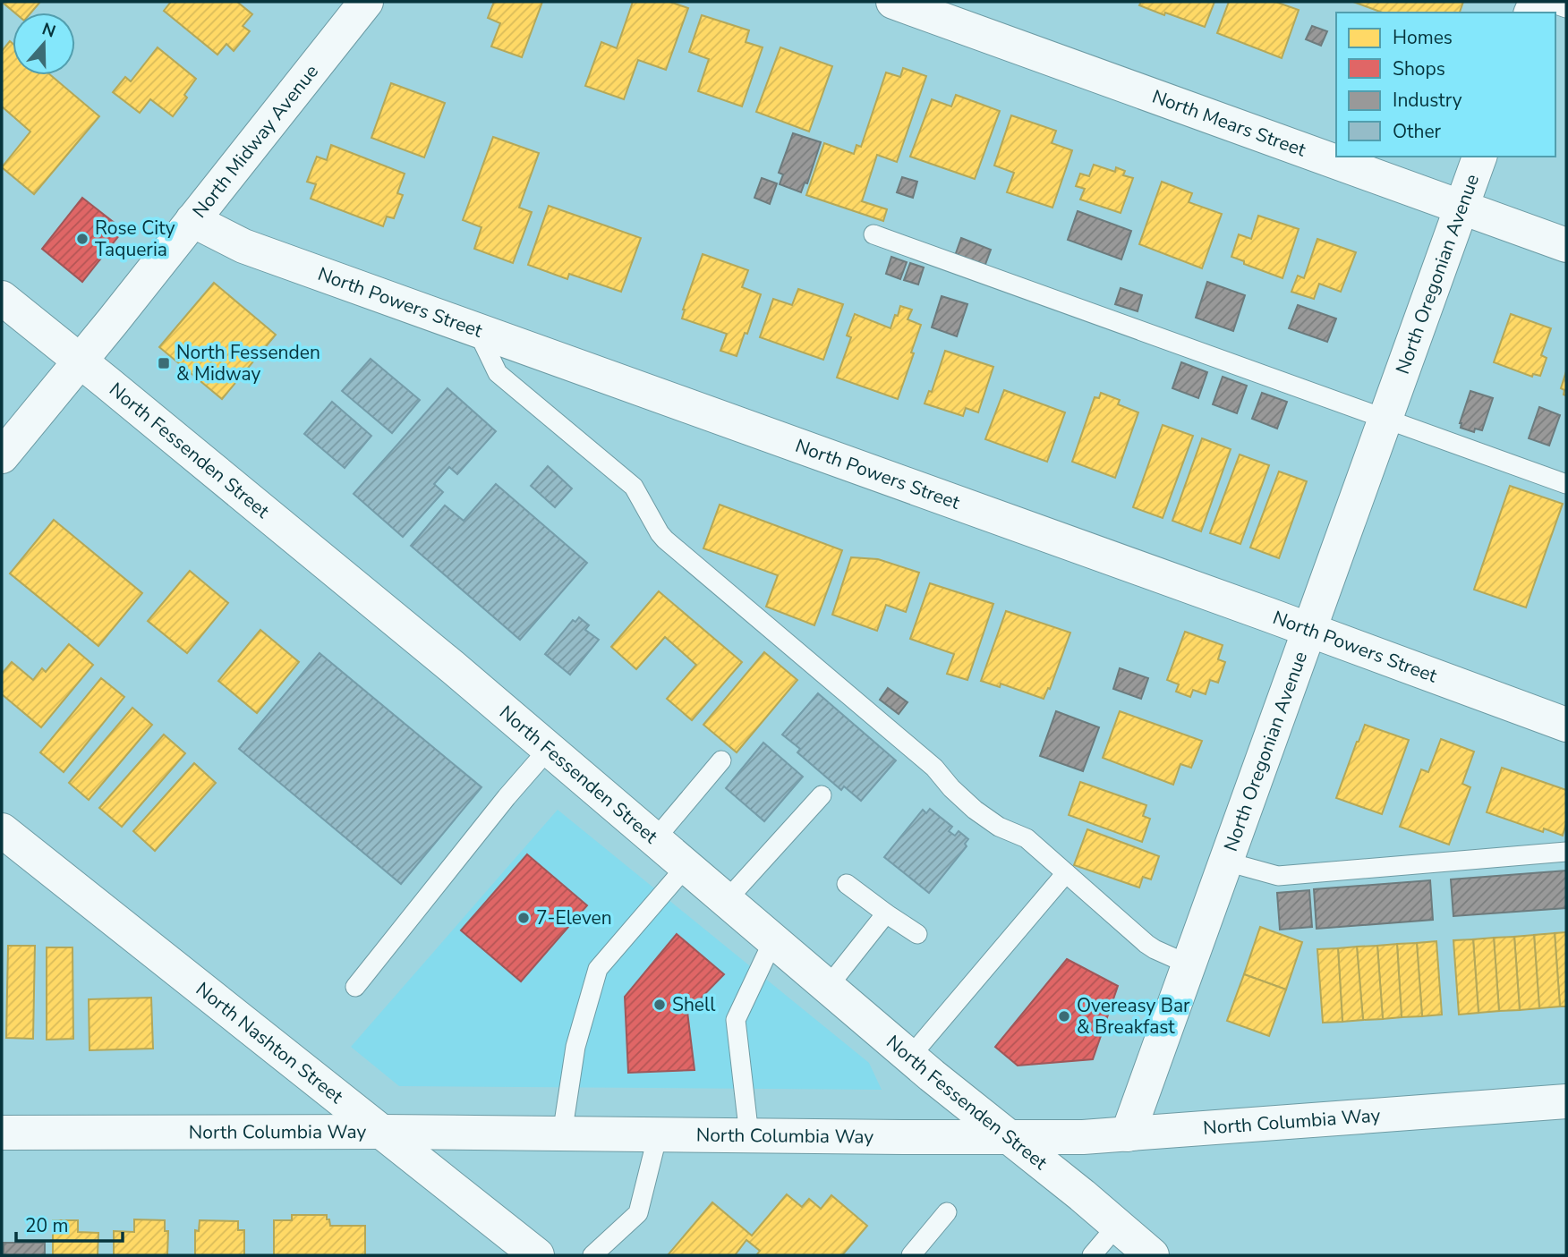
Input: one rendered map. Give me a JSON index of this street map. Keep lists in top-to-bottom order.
{
  "streets": {
    "street": [
      "North Mears Street",
      "North Midway Avenue",
      "North Oregonian Avenue",
      "North Powers Street",
      "North Fessenden Street",
      "North Nashton Street",
      "North Columbia Way"
    ]
  },
  "crossings": [
    ["North Mears Street", "North Oregonian Avenue"],
    ["North Midway Avenue", "North Powers Street"],
    ["North Midway Avenue", "North Fessenden Street"],
    ["North Oregonian Avenue", "North Powers Street"],
    ["North Oregonian Avenue", "North Columbia Way"],
    ["North Fessenden Street", "North Columbia Way"],
    ["North Nashton Street", "North Columbia Way"]
  ],
  "places": {
    "other": [
      "Rose City Taqueria",
      "7-Eleven",
      "Shell",
      "Overeasy Bar & Breakfast"
    ],
    "transit": ["North Fessenden & Midway"]
  },
  "legend": [
    "Homes",
    "Shops",
    "Industry",
    "Other"
  ],
  "scale_bar": "20 m",
  "north": "top"
}
